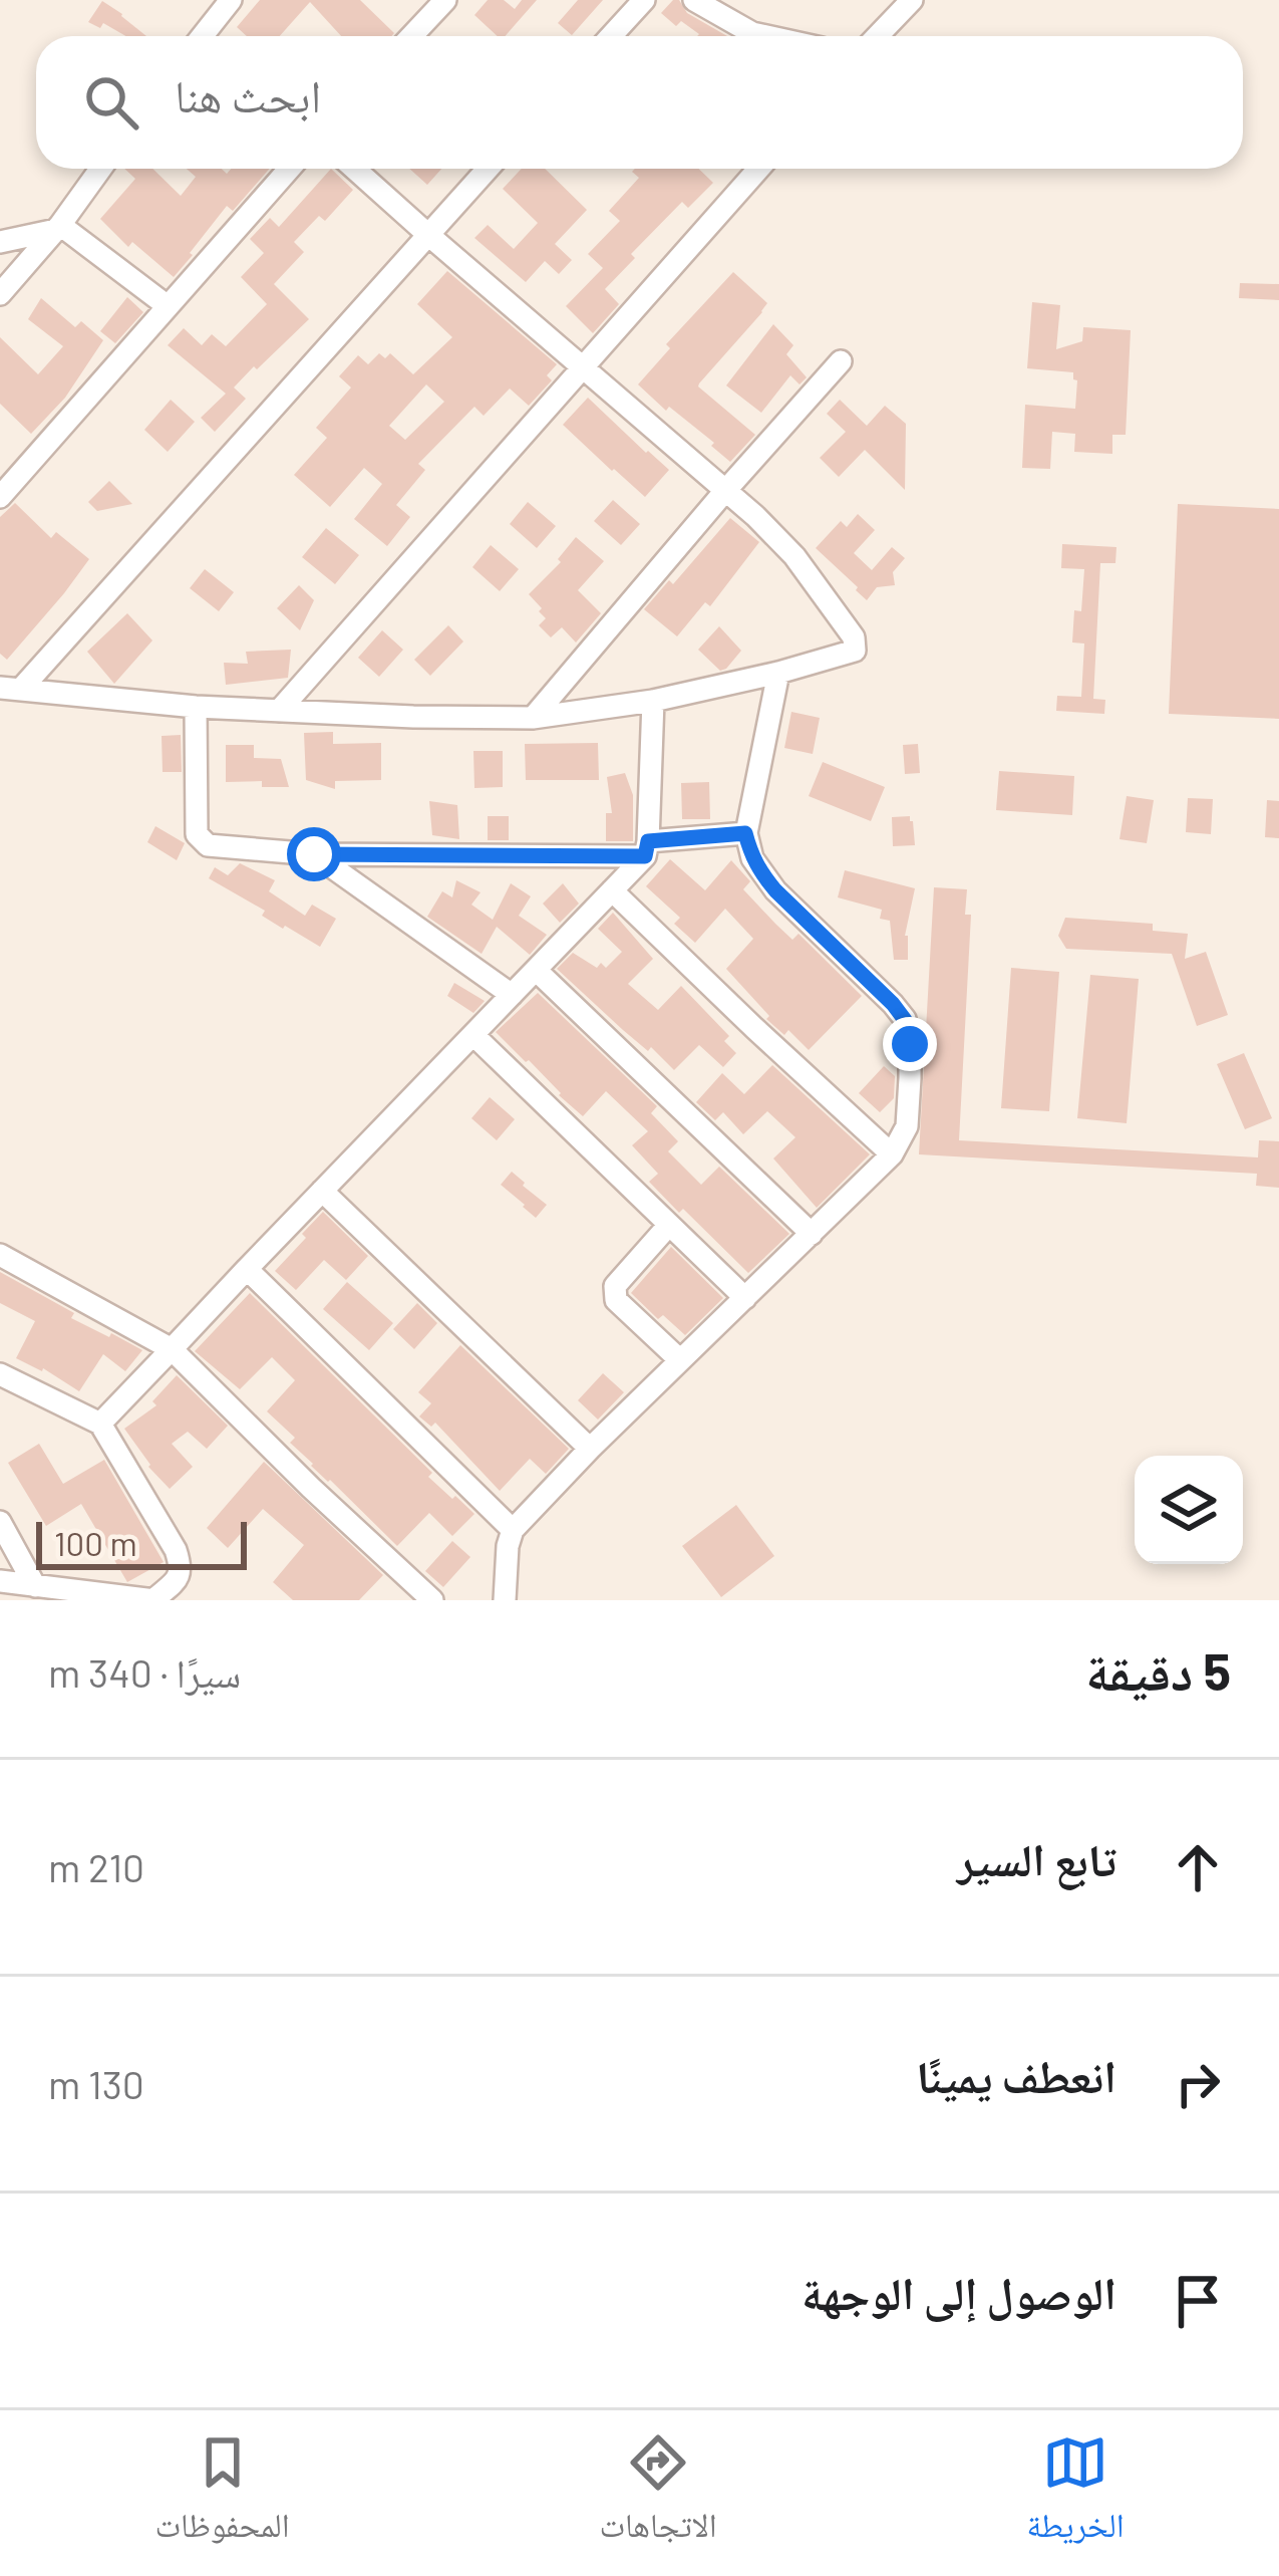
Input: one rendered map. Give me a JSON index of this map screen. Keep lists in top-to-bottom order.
{
  "scale_bar": "100 m",
  "page": {
    "search": "ابحث هنا",
    "scale": "100 m",
    "heading": ["5 دقيقة", "سيرًا · 340 m"],
    "list": [
      ["تابع السير", "210 m"],
      ["انعطف يمينًا", "130 m"],
      "الوصول إلى الوجهة"
    ],
    "nav": ["الخريطة", "الاتجاهات", "المحفوظات"]
  }
}
